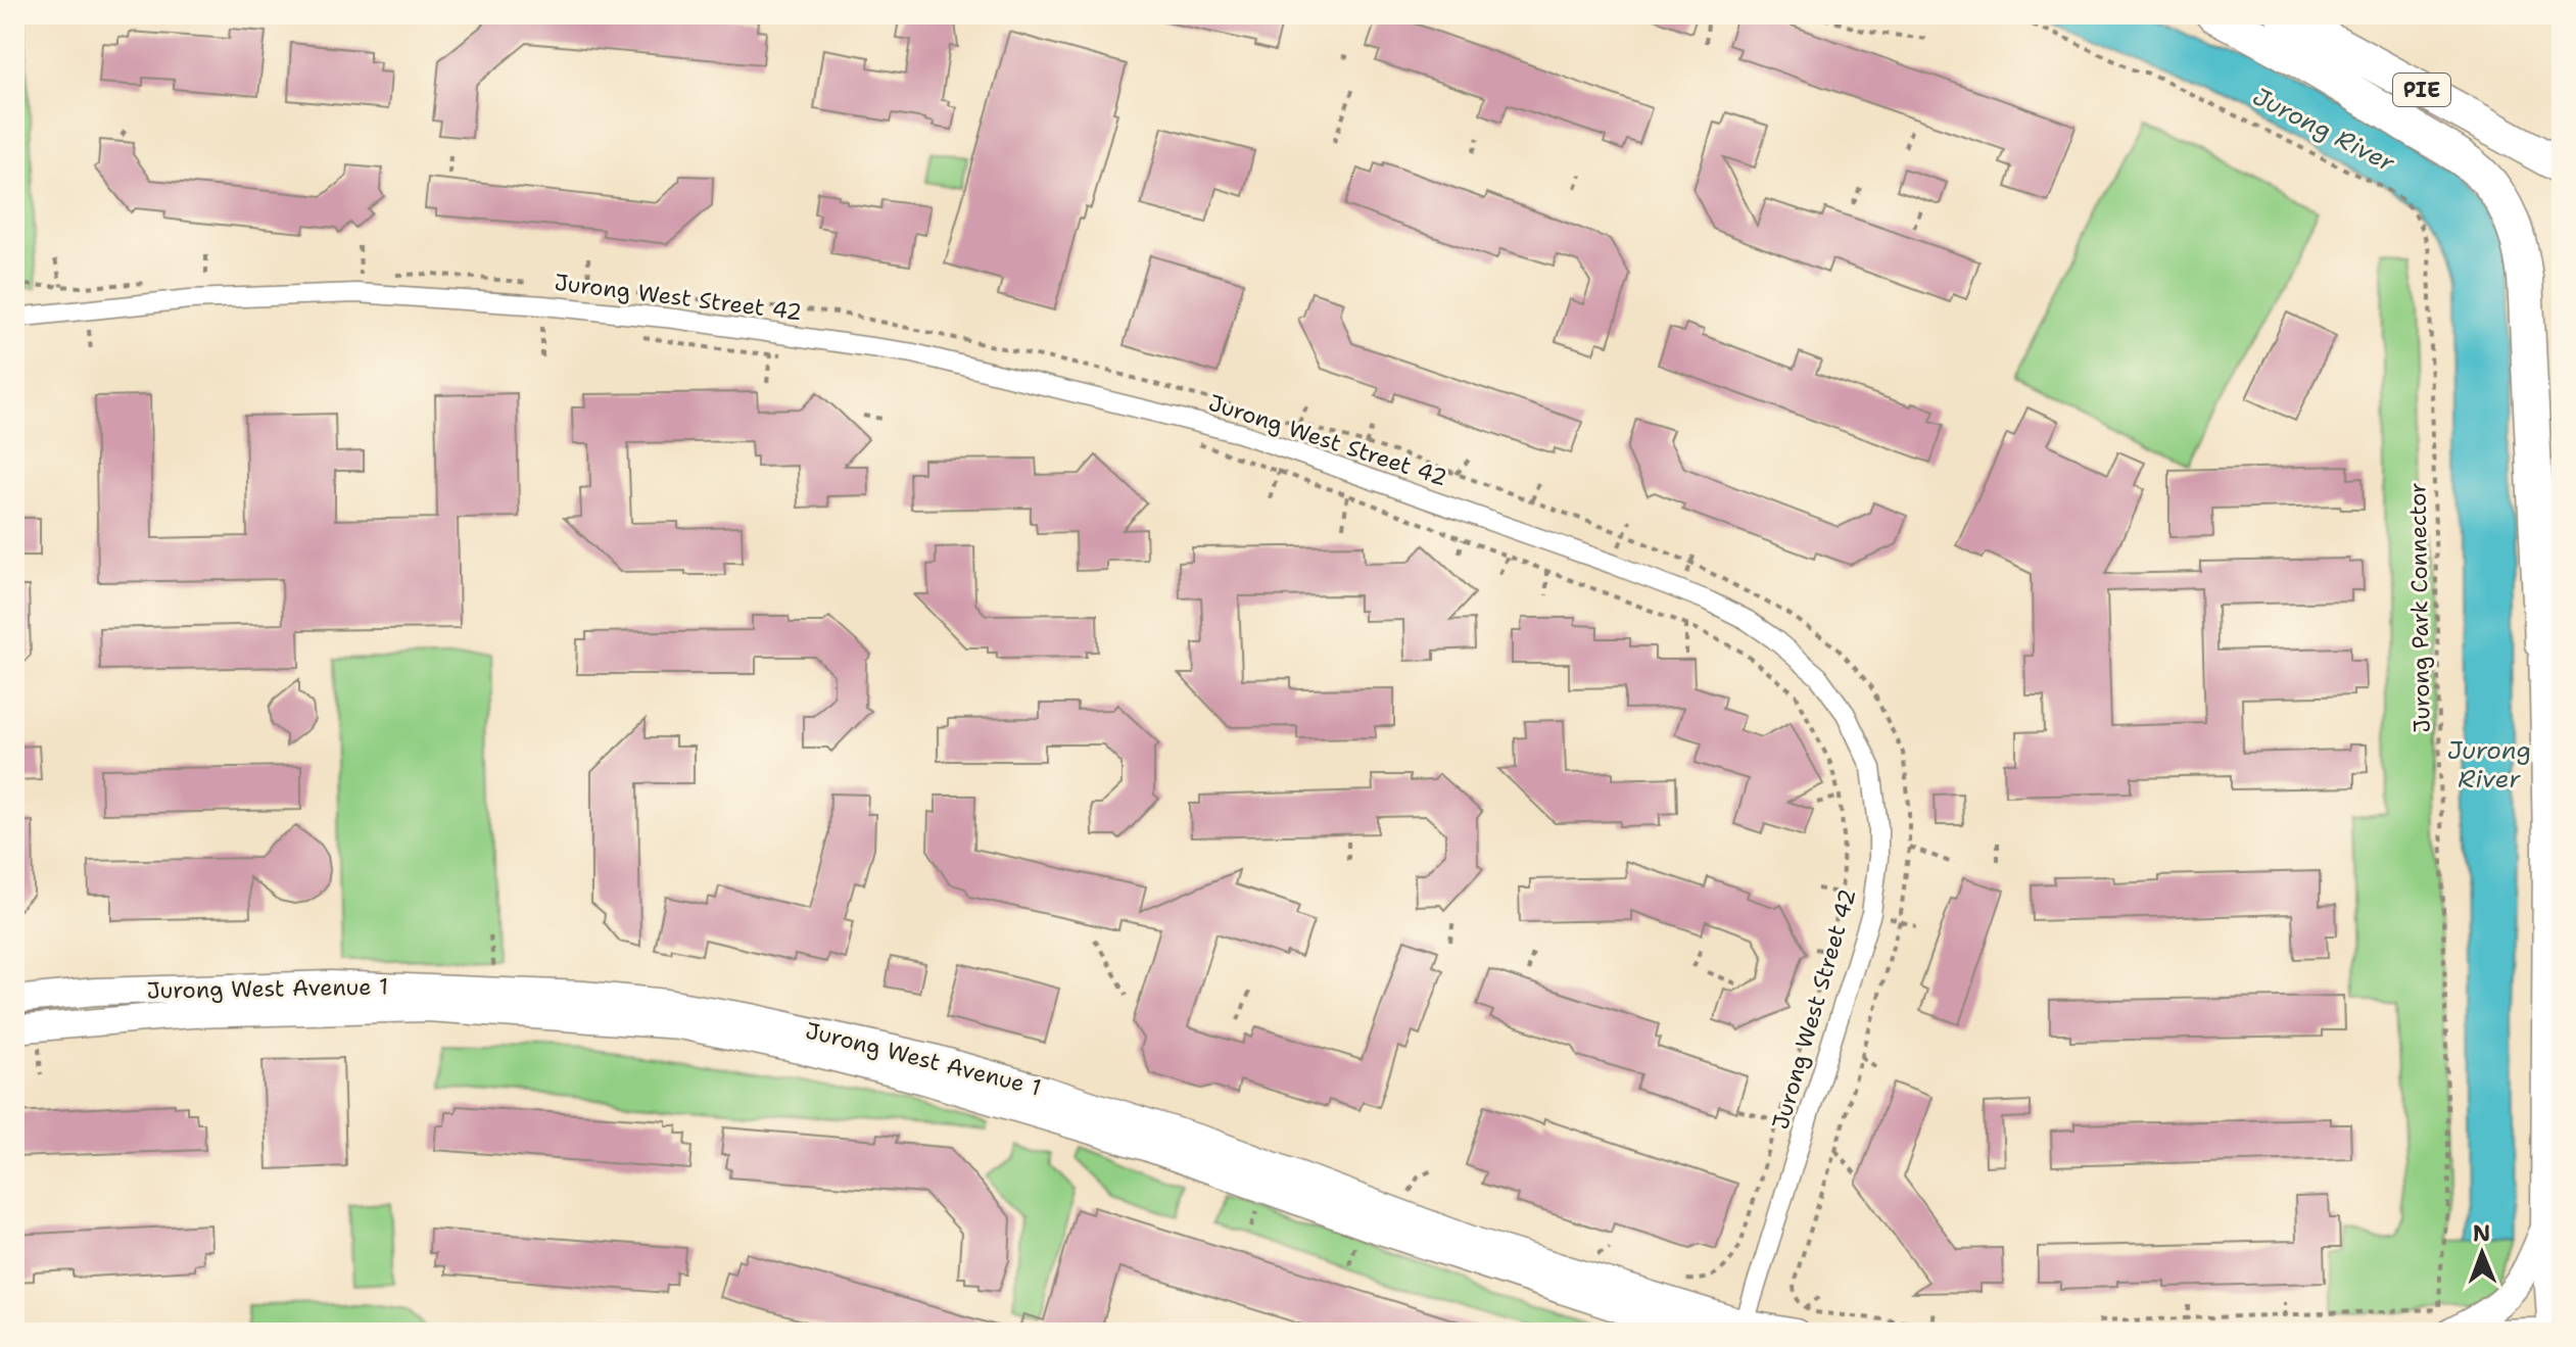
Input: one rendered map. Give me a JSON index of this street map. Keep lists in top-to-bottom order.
{
  "streets": {
    "highway": ["PIE"],
    "street": ["Jurong West Street 42", "Jurong West Avenue 1"],
    "path": ["Jurong Park Connector"]
  },
  "crossings": [
    ["Jurong West Street 42", "Jurong West Avenue 1"]
  ],
  "water": ["Jurong River"],
  "north": "top"
}
